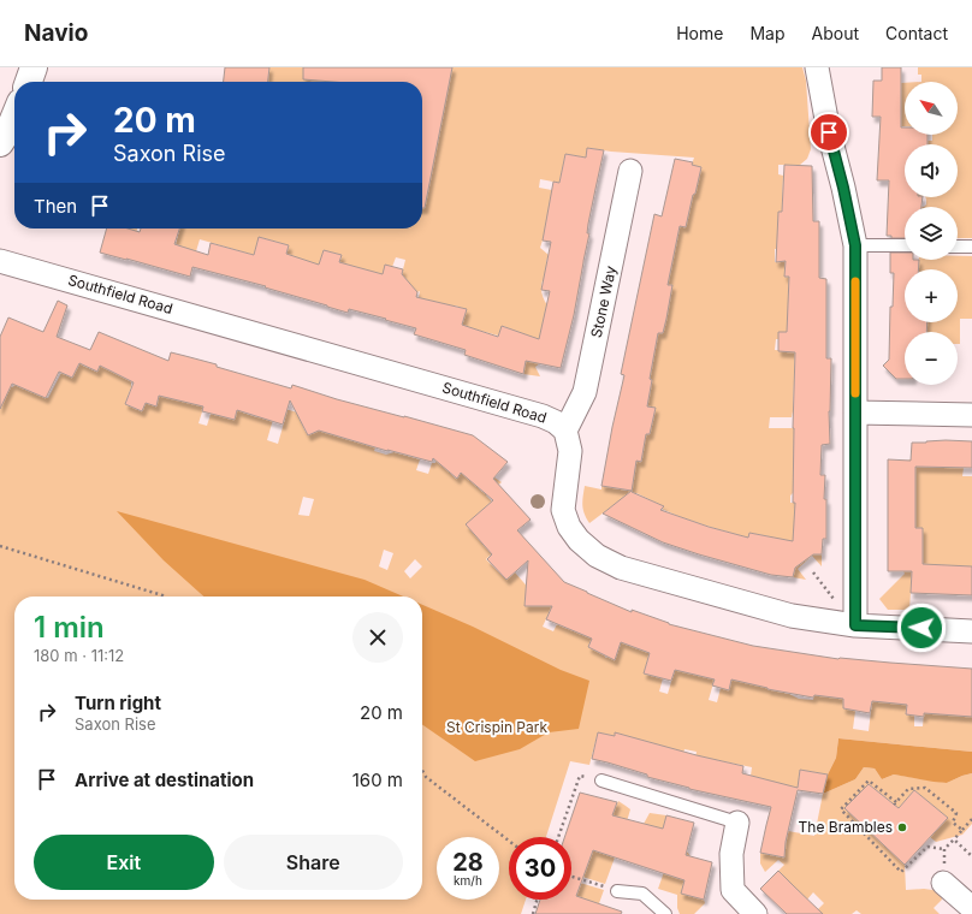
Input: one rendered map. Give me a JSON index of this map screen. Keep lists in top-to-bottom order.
{
  "streets": {
    "street": ["Southfield Road", "Stone Way"]
  },
  "crossings": [
    ["Southfield Road", "Stone Way"]
  ],
  "parks": ["St Crispin Park"],
  "places": ["The Brambles"],
  "north": "top left",
  "page": {
    "header": "Navio",
    "nav": [
      "Home",
      "Map",
      "About",
      "Contact"
    ],
    "map_buttons": ["+", "−"],
    "turn": ["20 m", "Saxon Rise"],
    "then": "Then",
    "heading": ["1 min", "180 m · 11:12"],
    "list": [
      {
        "name": "Turn right",
        "note": "Saxon Rise",
        "value": "20 m"
      },
      {
        "name": "Arrive at destination",
        "value": "160 m"
      }
    ],
    "buttons": ["Exit", "Share"],
    "speed": "28 km/h",
    "limit": "30"
  }
}
